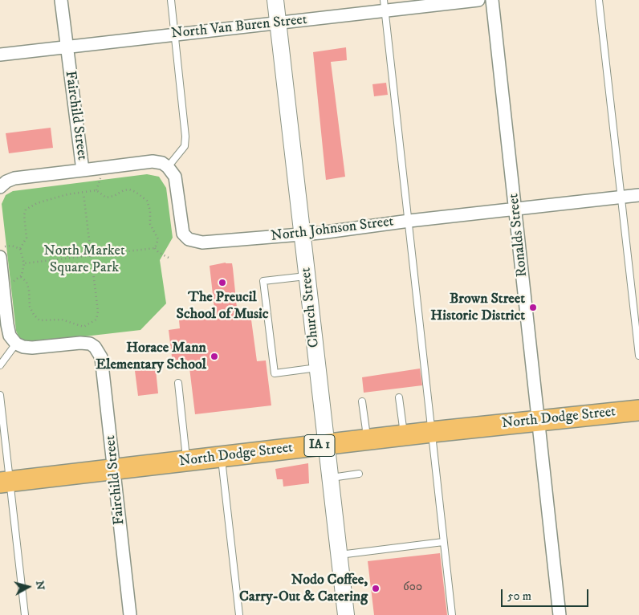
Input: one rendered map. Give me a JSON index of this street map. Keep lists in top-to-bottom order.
{
  "streets": {
    "main road": ["North Dodge Street", "IA 1"],
    "street": [
      "North Van Buren Street",
      "Fairchild Street",
      "North Johnson Street",
      "Ronalds Street",
      "Church Street"
    ]
  },
  "crossings": [
    ["North Van Buren Street", "Fairchild Street"],
    ["North Van Buren Street", "Church Street"],
    ["Fairchild Street", "North Dodge Street"],
    ["North Johnson Street", "Ronalds Street"],
    ["North Johnson Street", "Church Street"],
    ["Ronalds Street", "North Dodge Street"],
    ["Church Street", "North Dodge Street"]
  ],
  "parks": ["North Market Square Park"],
  "places": [
    "The Preucil School of Music",
    "Brown Street Historic District",
    "Horace Mann Elementary School",
    "Nodo Coffee, Carry-Out & Catering"
  ],
  "house_numbers": ["600"],
  "scale_bar": "50 m",
  "north": "right"
}
